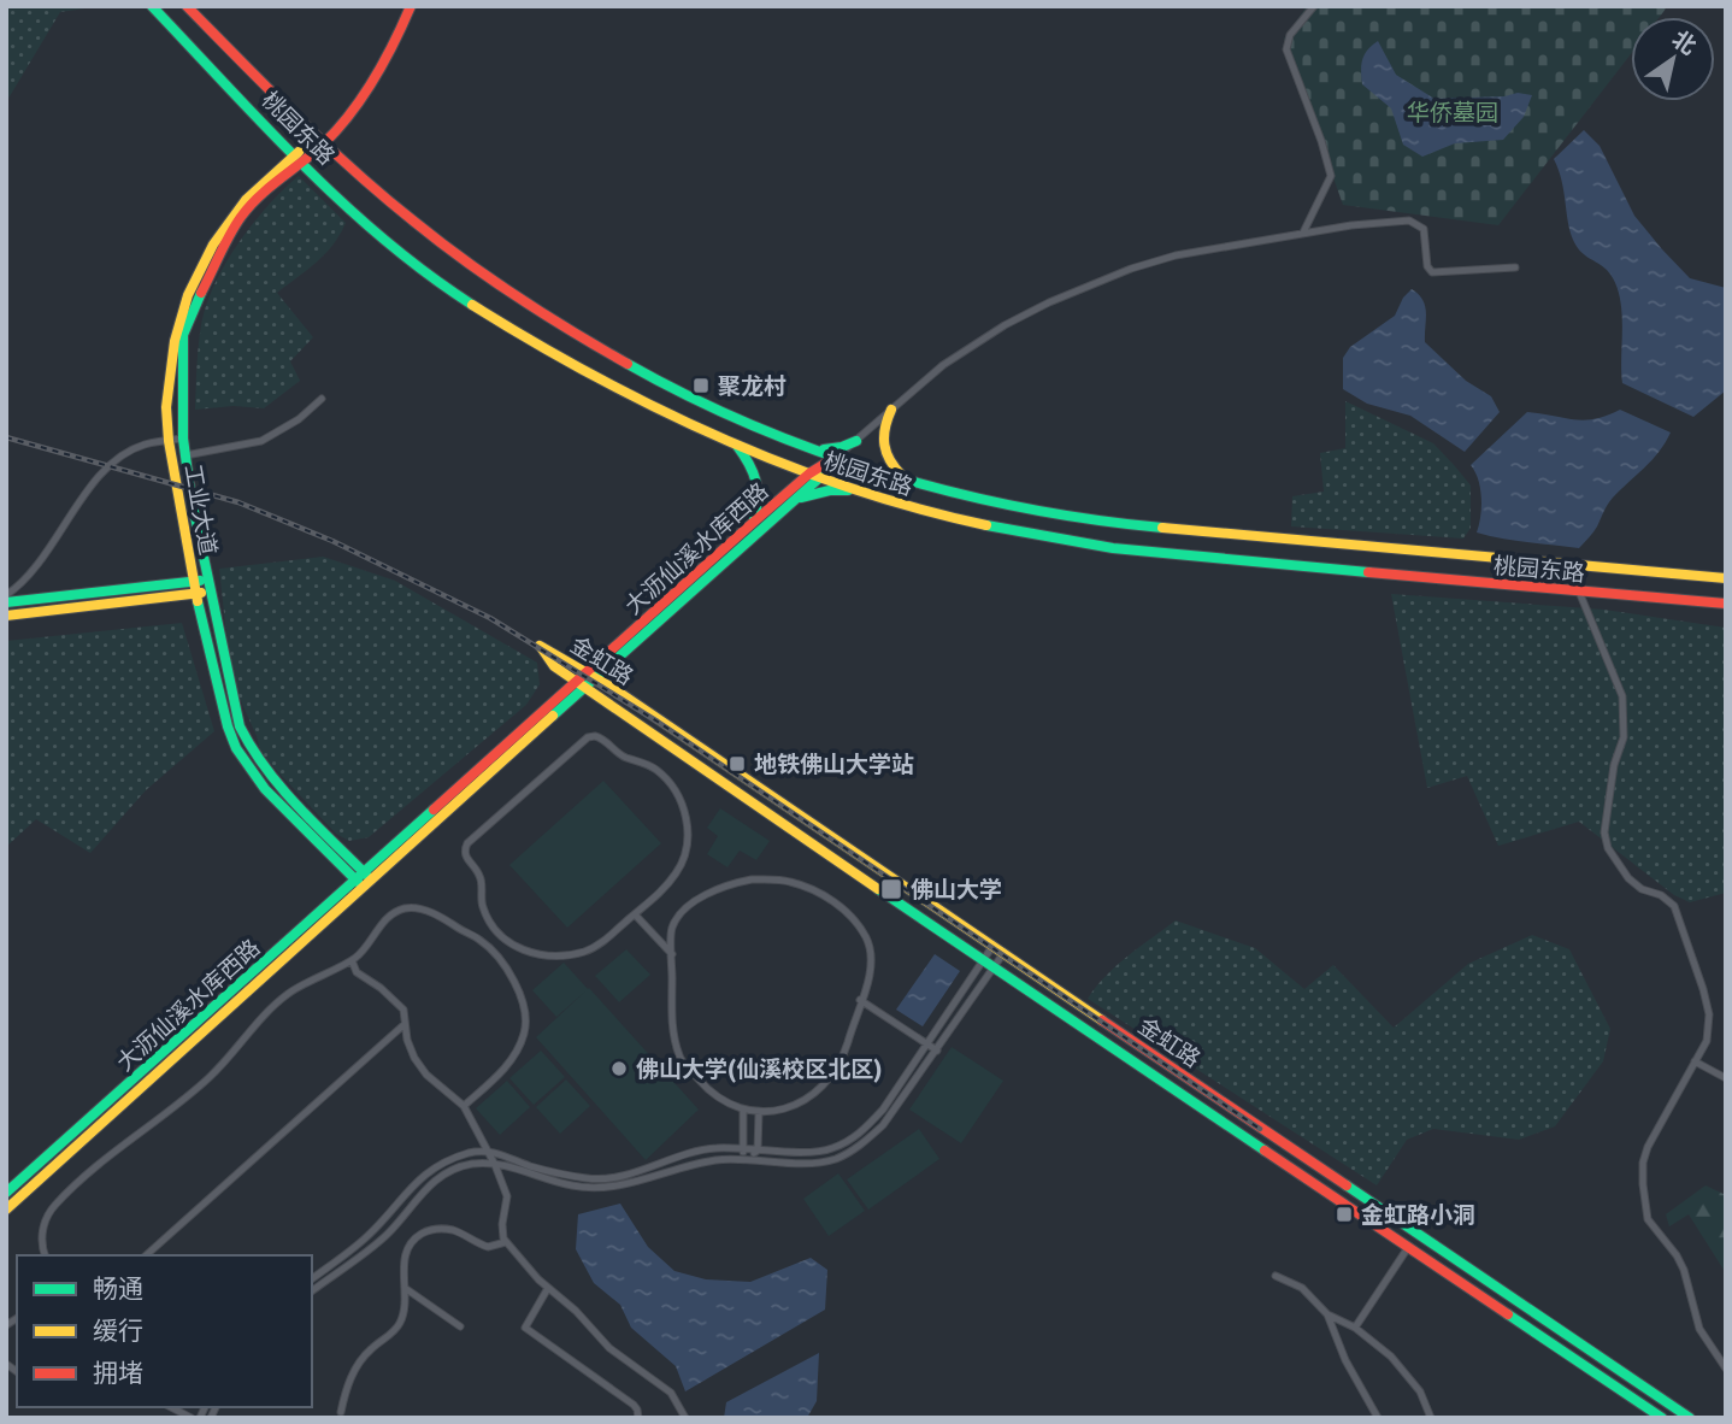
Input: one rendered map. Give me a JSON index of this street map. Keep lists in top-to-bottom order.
{
  "streets": {
    "street": [
      "桃园东路",
      "工业大道",
      "大沥仙溪水库西路",
      "金虹路"
    ]
  },
  "crossings": [
    ["桃园东路", "工业大道"],
    ["桃园东路", "大沥仙溪水库西路"],
    ["工业大道", "大沥仙溪水库西路"],
    ["大沥仙溪水库西路", "金虹路"]
  ],
  "parks": ["华侨墓园"],
  "places": {
    "transit": [
      "聚龙村",
      "地铁佛山大学站",
      "佛山大学",
      "金虹路小洞"
    ],
    "other": ["佛山大学(仙溪校区北区)"]
  },
  "legend": ["畅通", "缓行", "拥堵"],
  "north": "top right"
}
